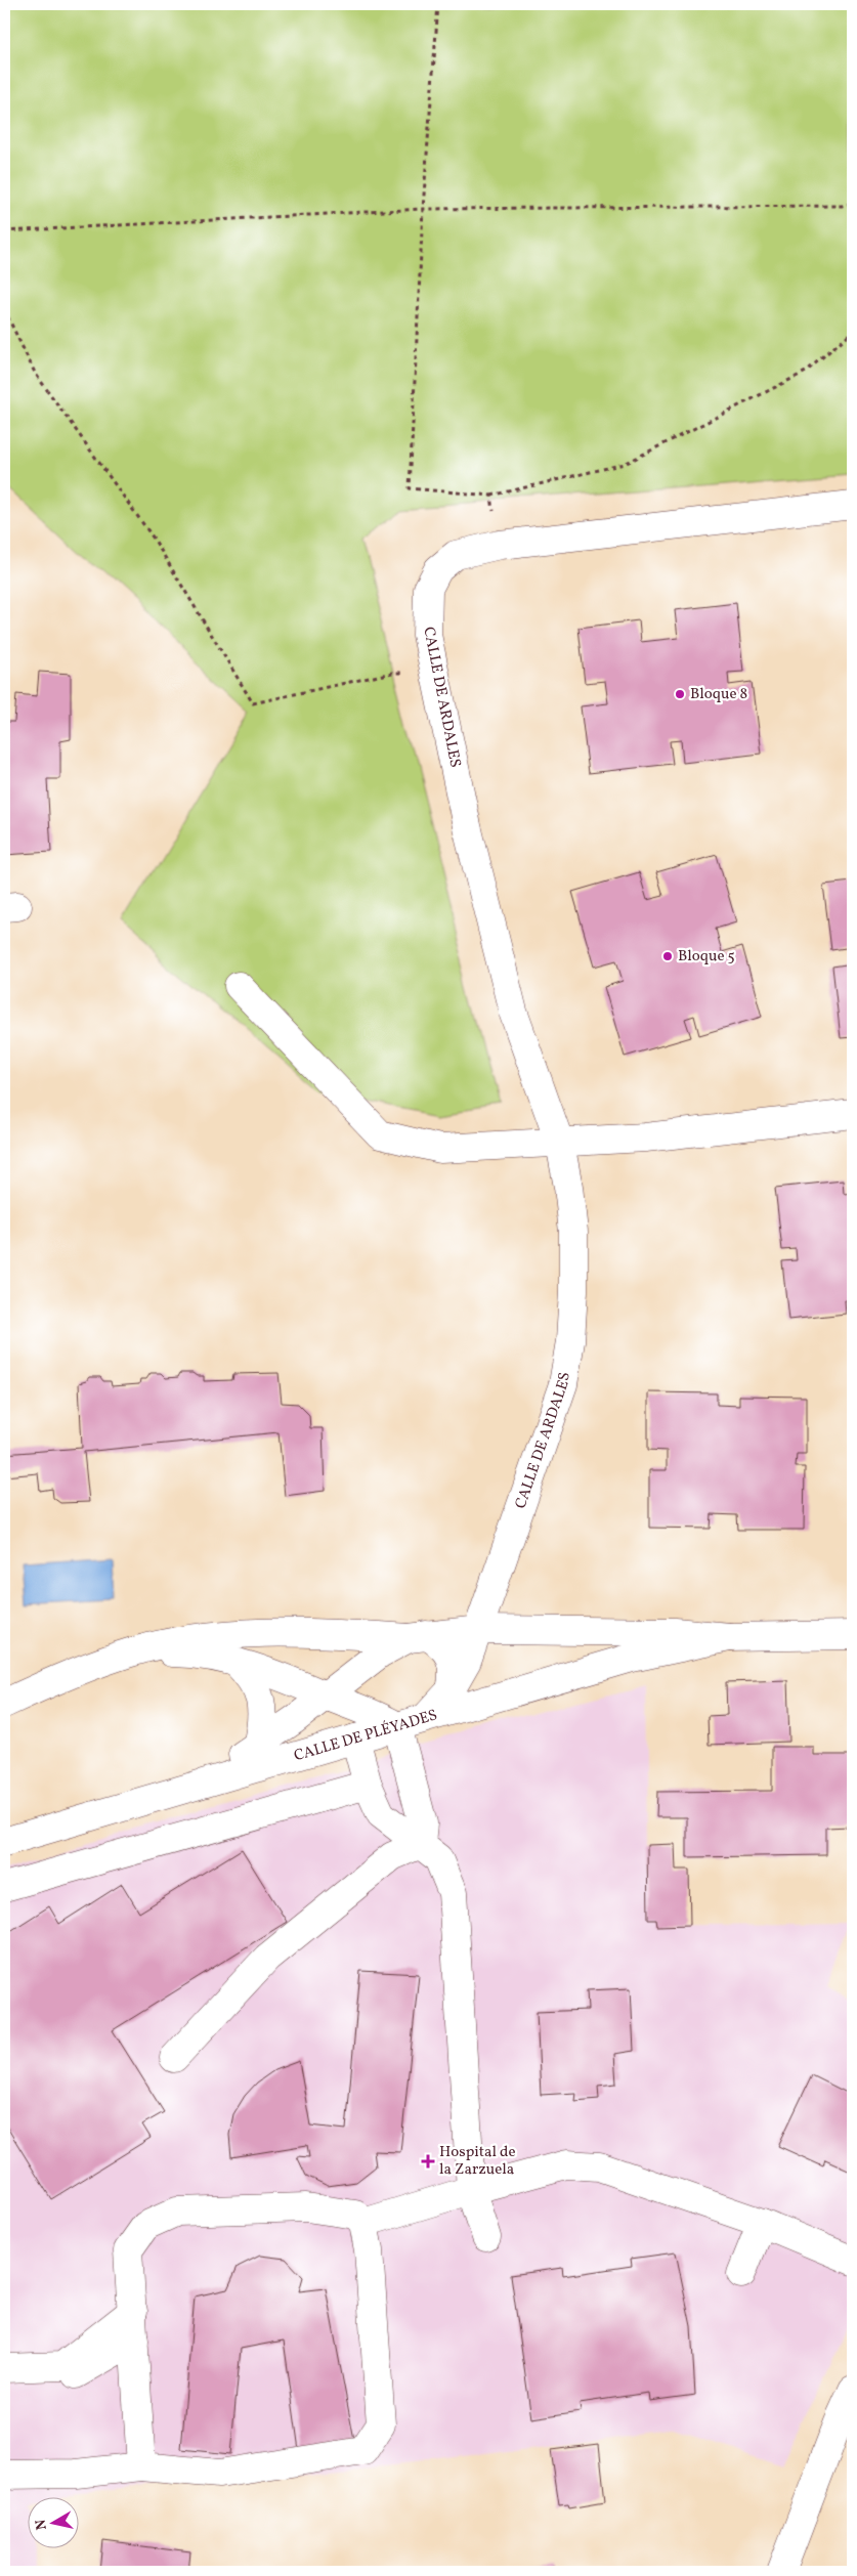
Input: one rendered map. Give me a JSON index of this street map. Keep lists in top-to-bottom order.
{
  "streets": {
    "main road": ["CALLE DE ARDALES", "CALLE DE PLÉYADES"]
  },
  "crossings": [
    ["CALLE DE ARDALES", "CALLE DE PLÉYADES"]
  ],
  "places": {
    "other": ["Bloque 8", "Bloque 5"],
    "health": ["Hospital de la Zarzuela"]
  },
  "north": "left"
}
